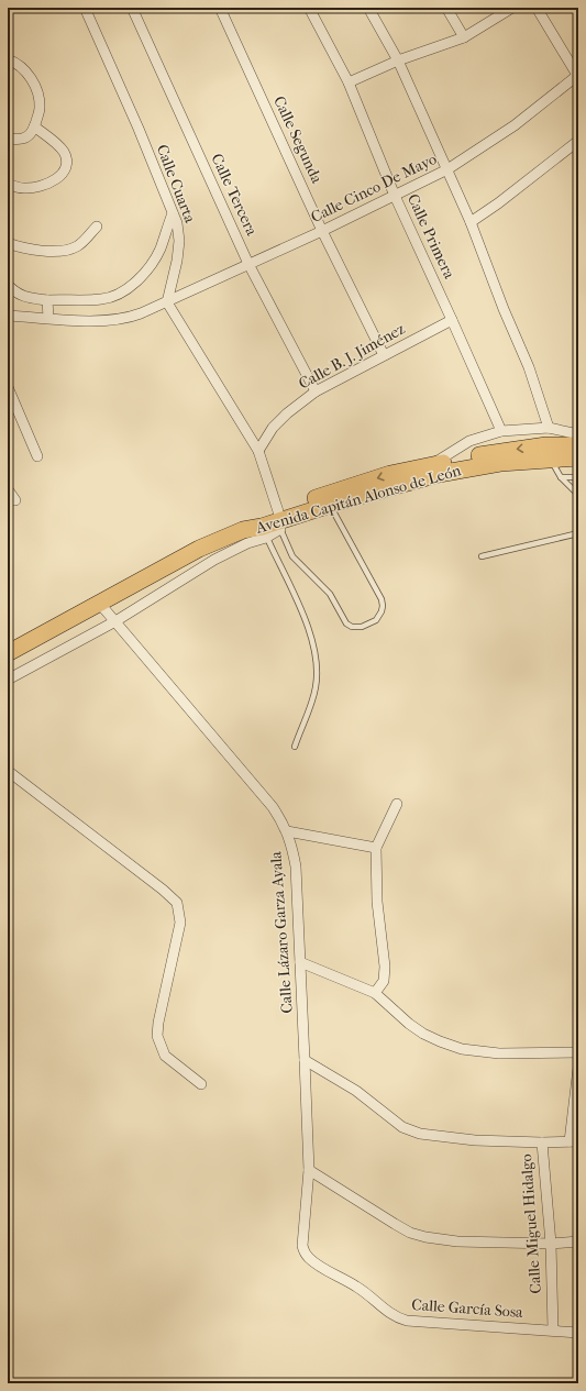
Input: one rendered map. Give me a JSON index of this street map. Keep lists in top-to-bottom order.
{
  "streets": {
    "main road": ["Avenida Capitán Alonso de León"],
    "street": [
      "Calle Segunda",
      "Calle Cuarta",
      "Calle Cinco De Mayo",
      "Calle Tercera",
      "Calle Primera",
      "Calle B. J. Jiménez",
      "Calle Lázaro Garza Ayala",
      "Calle Miguel Hidalgo",
      "Calle García Sosa"
    ]
  },
  "crossings": [
    ["Calle Segunda", "Calle Cinco De Mayo"],
    ["Calle Segunda", "Calle B. J. Jiménez"],
    ["Calle Cuarta", "Calle Cinco De Mayo"],
    ["Calle Cinco De Mayo", "Calle Tercera"],
    ["Calle Cinco De Mayo", "Calle Primera"],
    ["Calle Tercera", "Calle B. J. Jiménez"],
    ["Calle Primera", "Calle B. J. Jiménez"],
    ["Avenida Capitán Alonso de León", "Calle Lázaro Garza Ayala"],
    ["Calle Lázaro Garza Ayala", "Calle García Sosa"],
    ["Calle Miguel Hidalgo", "Calle García Sosa"]
  ]
}
